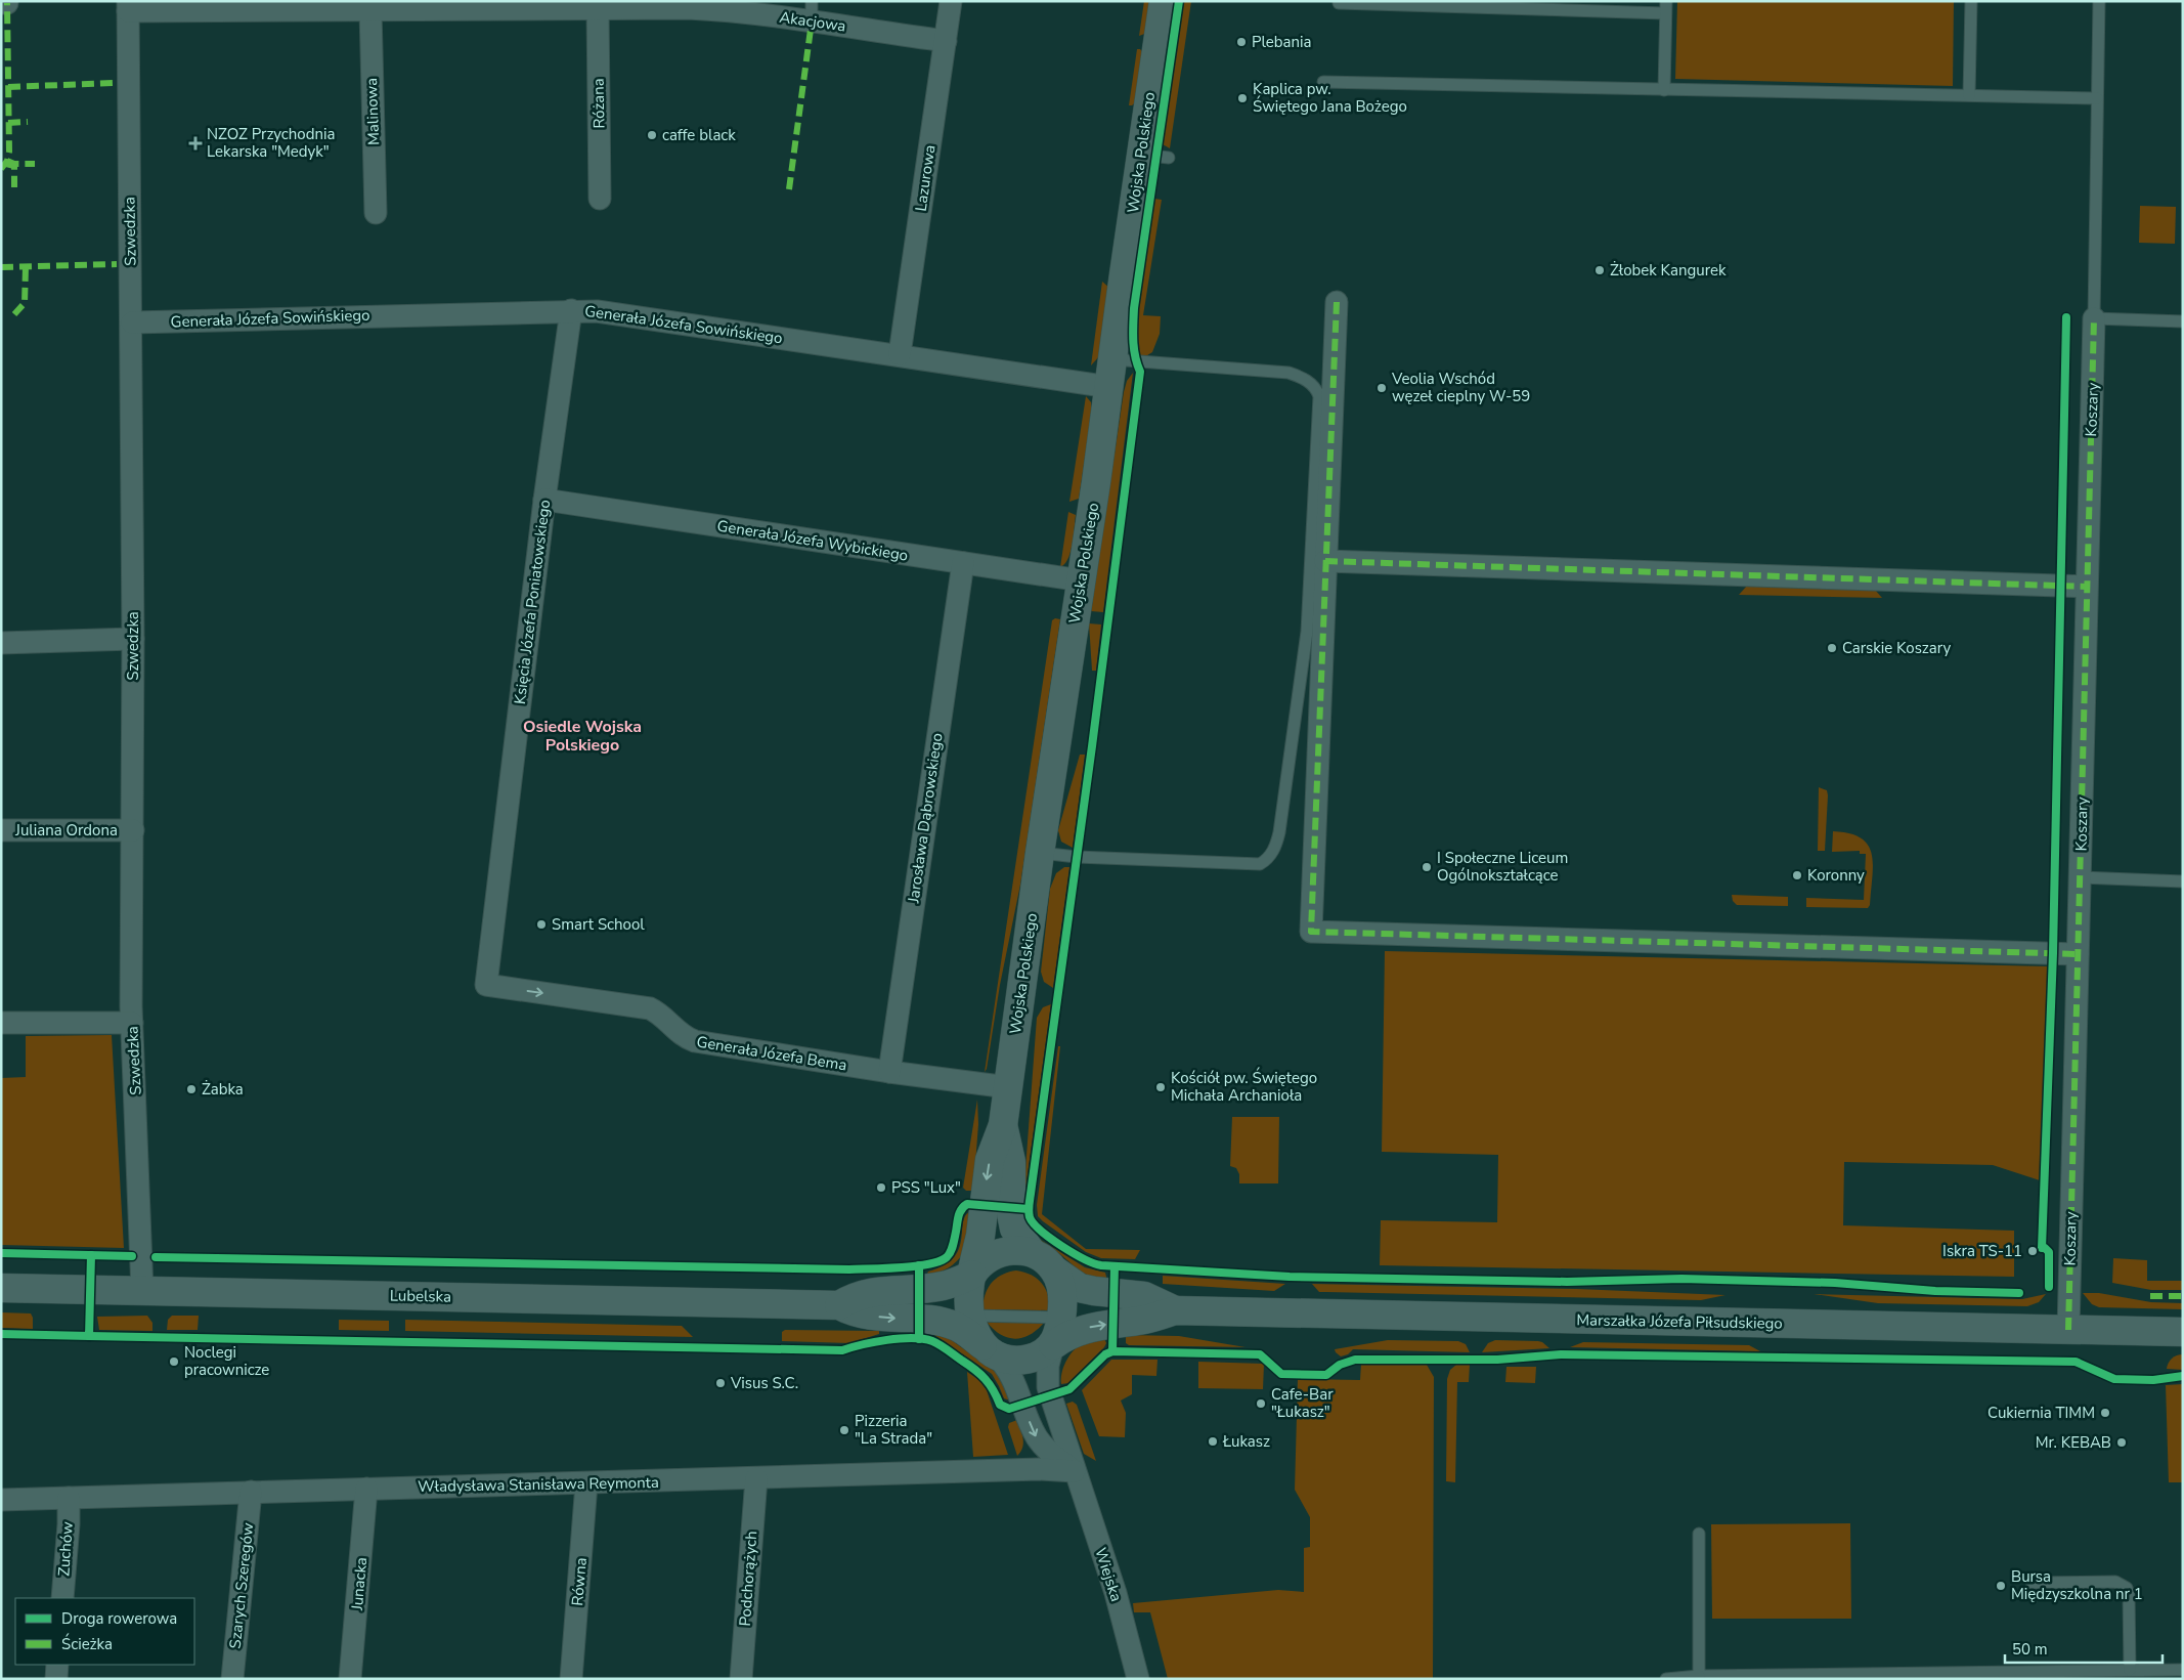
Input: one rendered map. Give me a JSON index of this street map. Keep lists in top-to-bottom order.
{
  "streets": {
    "street": [
      "Akacjowa",
      "Różana",
      "Malinowa",
      "Wojska Polskiego",
      "Lazurowa",
      "Szwedzka",
      "Generała Józefa Sowińskiego",
      "Koszary",
      "Generała Józefa Wybickiego",
      "Księcia Józefa Poniatowskiego",
      "Jarosława Dąbrowskiego",
      "Juliana Ordona",
      "Generała Józefa Bema",
      "Lubelska",
      "Marszałka Józefa Piłsudskiego",
      "Władysława Stanisława Reymonta",
      "Zuchów",
      "Wiejska",
      "Podchorążych",
      "Równa",
      "Junacka",
      "Szarych Szeregów"
    ]
  },
  "crossings": [
    ["Akacjowa", "Różana"],
    ["Akacjowa", "Malinowa"],
    ["Akacjowa", "Lazurowa"],
    ["Akacjowa", "Szwedzka"],
    ["Wojska Polskiego", "Generała Józefa Sowińskiego"],
    ["Wojska Polskiego", "Generała Józefa Wybickiego"],
    ["Wojska Polskiego", "Generała Józefa Bema"],
    ["Wojska Polskiego", "Lubelska"],
    ["Wojska Polskiego", "Marszałka Józefa Piłsudskiego"],
    ["Lazurowa", "Generała Józefa Sowińskiego"],
    ["Szwedzka", "Generała Józefa Sowińskiego"],
    ["Szwedzka", "Juliana Ordona"],
    ["Szwedzka", "Lubelska"],
    ["Generała Józefa Sowińskiego", "Księcia Józefa Poniatowskiego"],
    ["Koszary", "Marszałka Józefa Piłsudskiego"],
    ["Generała Józefa Wybickiego", "Księcia Józefa Poniatowskiego"],
    ["Generała Józefa Wybickiego", "Jarosława Dąbrowskiego"],
    ["Księcia Józefa Poniatowskiego", "Generała Józefa Bema"],
    ["Jarosława Dąbrowskiego", "Generała Józefa Bema"],
    ["Lubelska", "Marszałka Józefa Piłsudskiego"],
    ["Marszałka Józefa Piłsudskiego", "Wiejska"],
    ["Władysława Stanisława Reymonta", "Zuchów"],
    ["Władysława Stanisława Reymonta", "Wiejska"],
    ["Władysława Stanisława Reymonta", "Podchorążych"],
    ["Władysława Stanisława Reymonta", "Równa"],
    ["Władysława Stanisława Reymonta", "Junacka"],
    ["Władysława Stanisława Reymonta", "Szarych Szeregów"]
  ],
  "one_way": ["Generała Józefa Bema"],
  "districts": ["Osiedle Wojska Polskiego"],
  "places": {
    "other": [
      "Plebania",
      "Kaplica pw. Świętego Jana Bożego",
      "caffe black",
      "Żłobek Kangurek",
      "Veolia Wschód węzeł cieplny W-59",
      "Carskie Koszary",
      "I Społeczne Liceum Ogólnokształcące",
      "Koronny",
      "Smart School",
      "Kościół pw. Świętego Michała Archanioła",
      "Żabka",
      "PSS \"Lux\"",
      "Iskra TS-11",
      "Noclegi pracownicze",
      "Visus S.C.",
      "Cafe-Bar \"Łukasz\"",
      "Cukiernia TIMM",
      "Pizzeria \"La Strada\"",
      "Łukasz",
      "Mr. KEBAB",
      "Bursa Międzyszkolna nr 1"
    ],
    "health": ["NZOZ Przychodnia Lekarska \"Medyk\""]
  },
  "legend": ["Droga rowerowa", "Ścieżka"],
  "scale_bar": "50 m"
}
